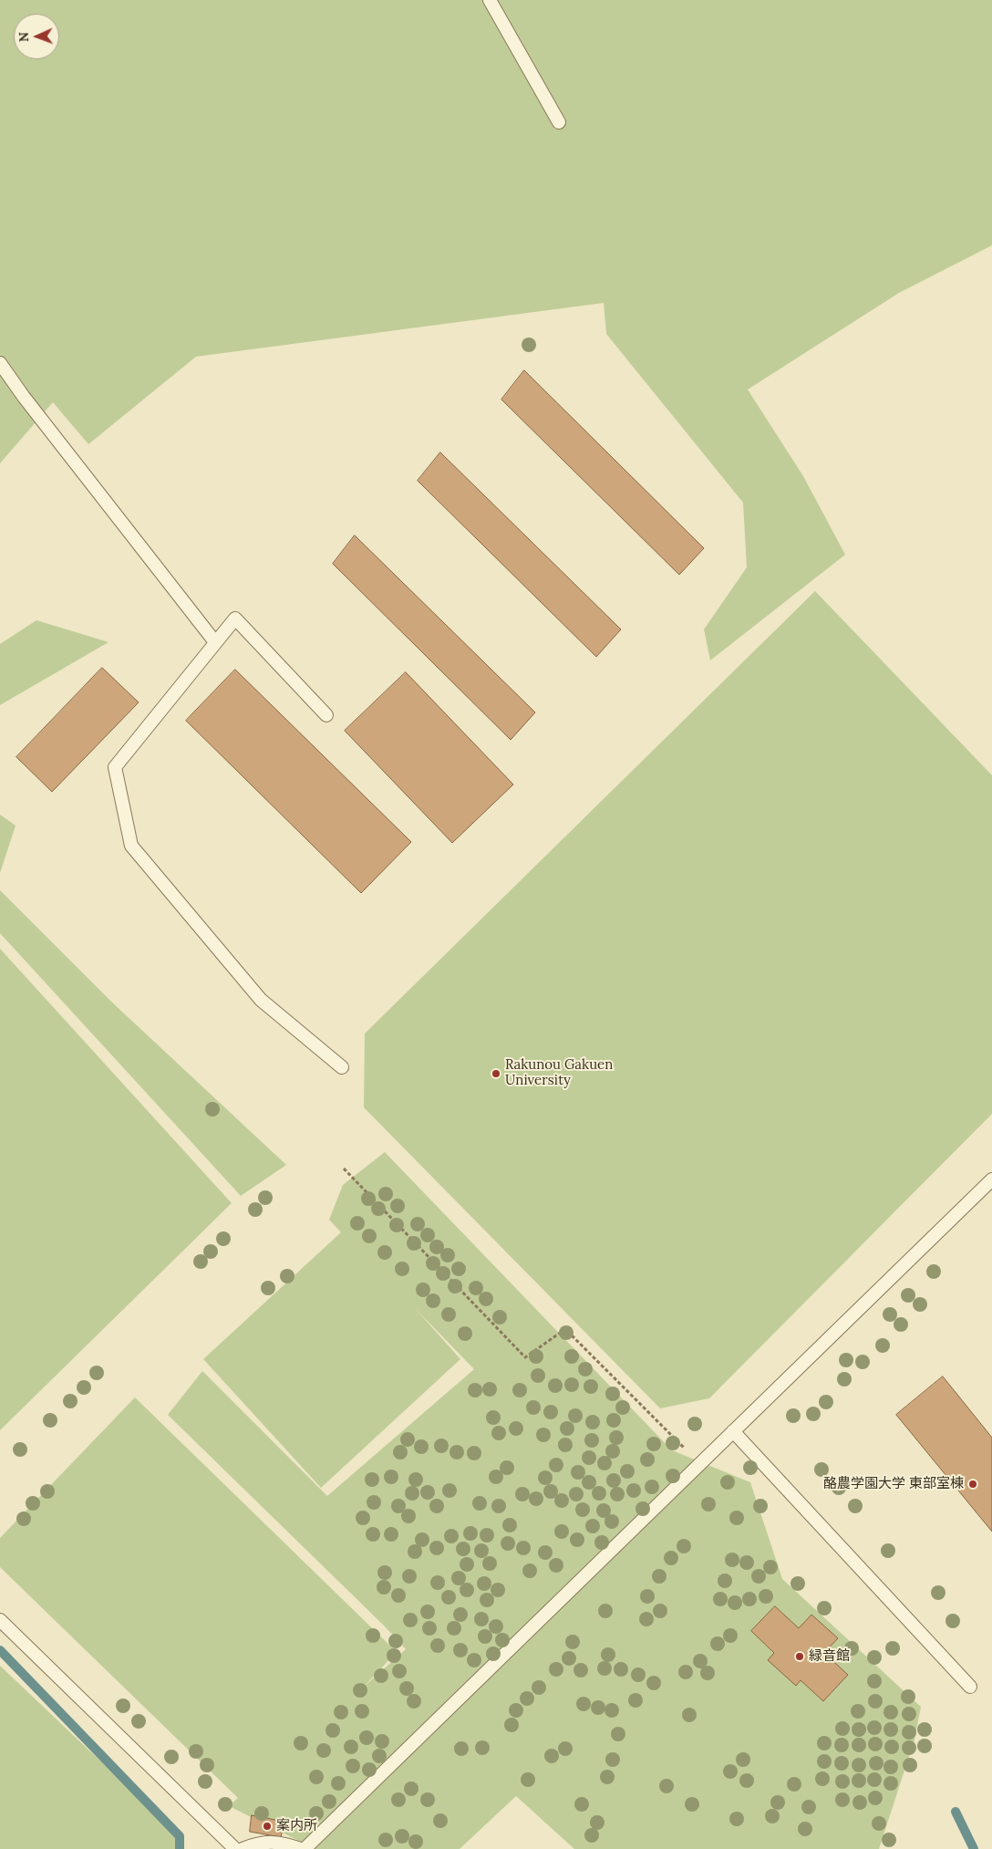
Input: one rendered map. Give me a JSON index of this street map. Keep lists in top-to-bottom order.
{
  "places": [
    "Rakunou Gakuen University",
    "酪農学園大学 東部室棟",
    "緑音館",
    "案内所"
  ],
  "north": "left"
}
